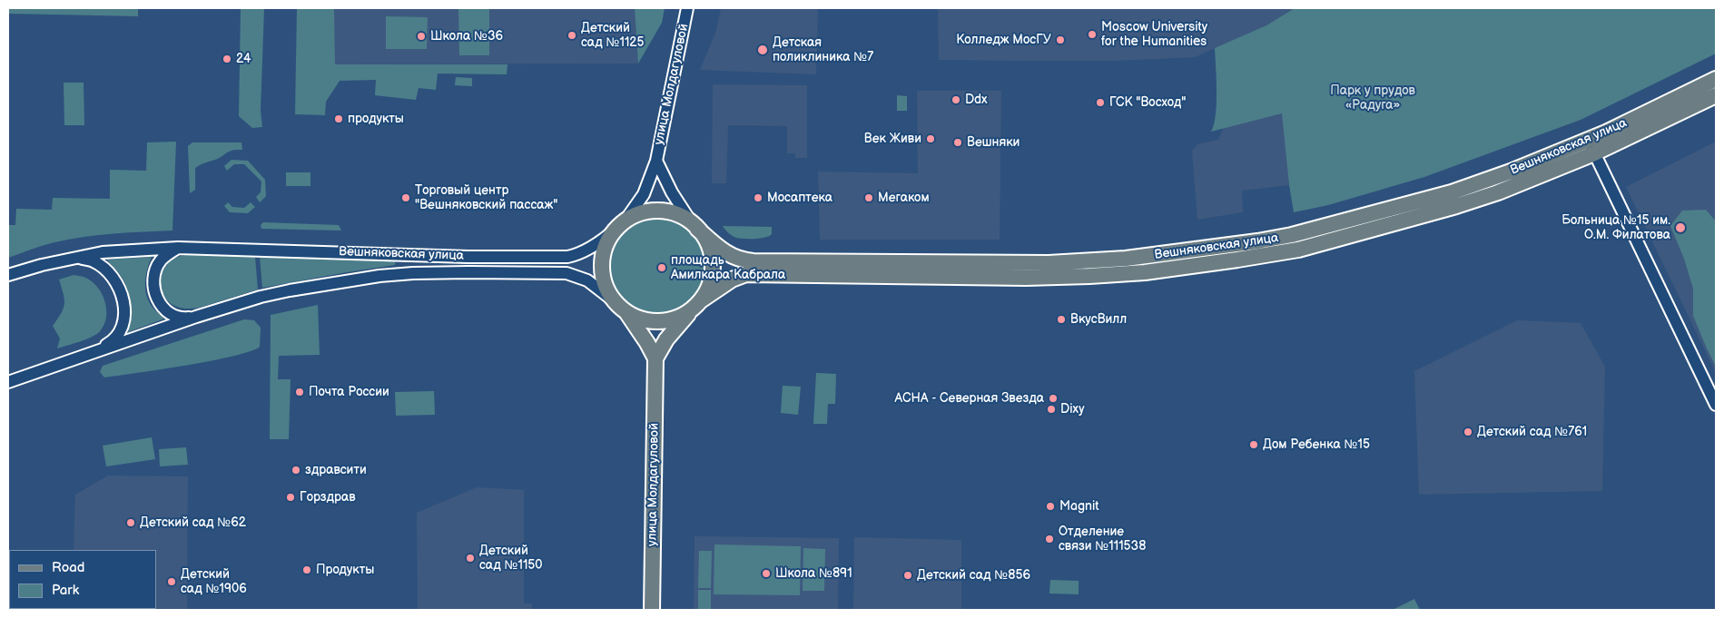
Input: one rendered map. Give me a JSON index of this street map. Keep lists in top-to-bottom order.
{
  "streets": {
    "main road": ["улица Молдагуловой", "Вешняковская улица"]
  },
  "crossings": [
    ["улица Молдагуловой", "Вешняковская улица"]
  ],
  "parks": ["Парк у прудов «Радуга»"],
  "places": [
    "Moscow University for the Humanities",
    "Детский сад №1125",
    "Школа №36",
    "Колледж МосГУ",
    "Детская поликлиника №7",
    "24",
    "Ddx",
    "ГСК \"Восход\"",
    "продукты",
    "Век Живи",
    "Вешняки",
    "Торговый центр \"Вешняковский пассаж\"",
    "Мосаптека",
    "Мегаком",
    "Больница №15 им. О.М. Филатова",
    "площадь Амилкара Кабрала",
    "ВкусВилл",
    "Почта России",
    "АСНА - Северная Звезда",
    "Dixy",
    "Детский сад №761",
    "Дом Ребенка №15",
    "здравсити",
    "Горздрав",
    "Magnit",
    "Детский сад №62",
    "Отделение связи №111538",
    "Детский сад №1150",
    "Продукты",
    "Школа №891",
    "Детский сад №856",
    "Детский сад №1906"
  ],
  "legend": ["Road", "Park"]
}
